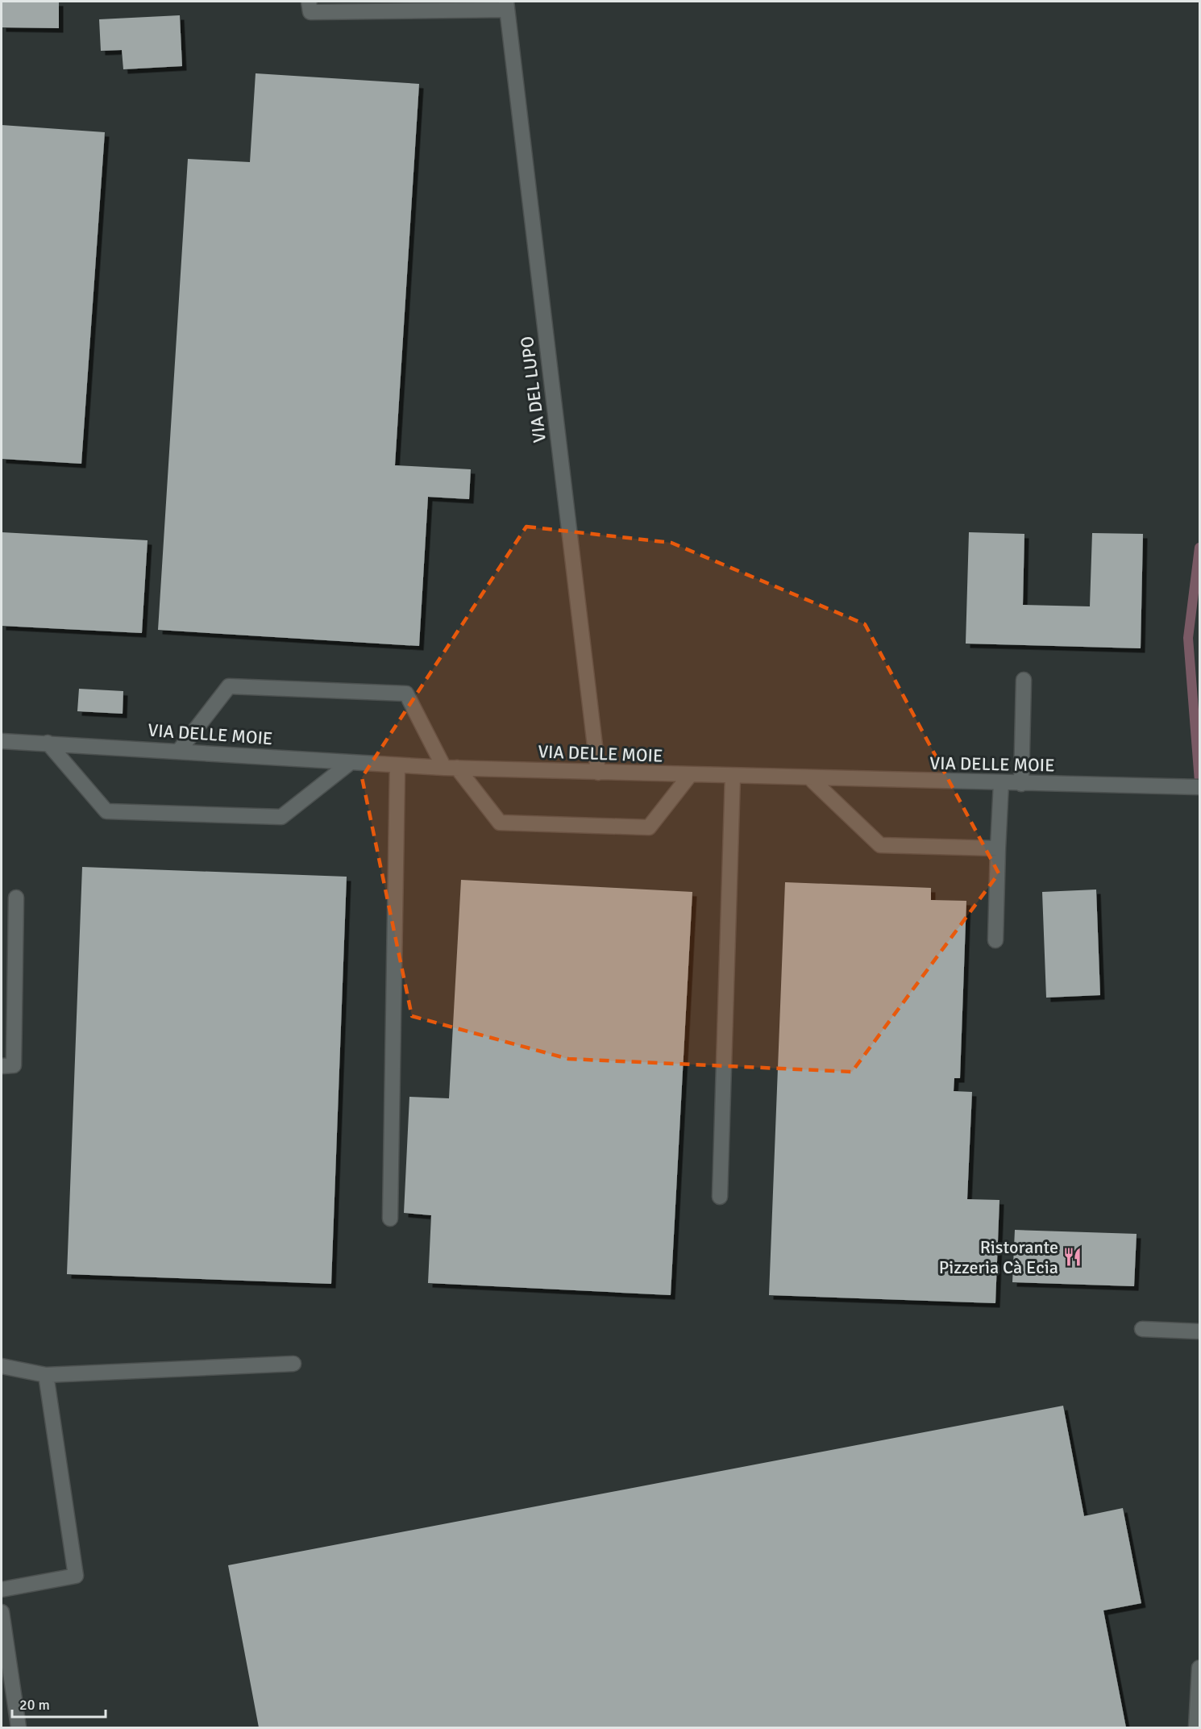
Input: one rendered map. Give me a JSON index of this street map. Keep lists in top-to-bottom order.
{
  "streets": {
    "street": ["VIA DEL LUPO", "VIA DELLE MOIE"]
  },
  "crossings": [
    ["VIA DEL LUPO", "VIA DELLE MOIE"]
  ],
  "places": {
    "restaurant": ["Ristorante Pizzeria Cà Ecia"]
  },
  "scale_bar": "20 m"
}
